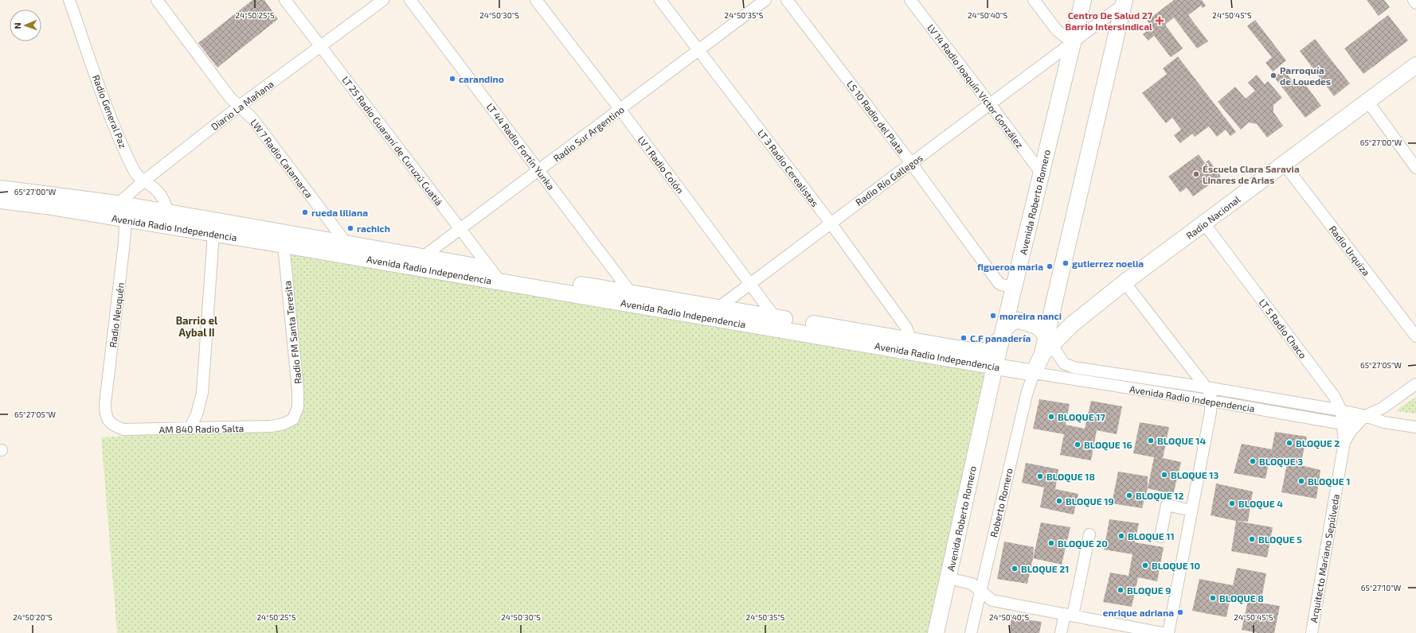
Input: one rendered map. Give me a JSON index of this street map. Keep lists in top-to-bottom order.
{
  "streets": {
    "main road": ["Avenida Roberto Romero", "Radio Nacional", "Avenida Radio Independencia"],
    "street": [
      "LV 14 Radio Joaquín Víctor González",
      "Diario La Mañana",
      "Radio General Paz",
      "LS 10 Radio del Plata",
      "Radio Sur Argentino",
      "LT 25 Radio Guaraní de Curuzú Cuatiá",
      "LT 44 Radio Fortín Yunka",
      "LW 7 Radio Catamarca",
      "LV 1 Radio Colón",
      "LT 3 Radio Cerealistas",
      "Radio Río Gallegos",
      "Radio Urquiza",
      "Radio Neuquén",
      "LT 5 Radio Chaco",
      "Radio FM Santa Teresita",
      "AM 840 Radio Salta",
      "Roberto Romero",
      "Arquitecto Mariano Sepúlveda"
    ]
  },
  "crossings": [
    ["LV 14 Radio Joaquín Víctor González", "Radio Río Gallegos"],
    ["LV 14 Radio Joaquín Víctor González", "Avenida Roberto Romero"],
    ["Diario La Mañana", "Radio General Paz"],
    ["Diario La Mañana", "LT 25 Radio Guaraní de Curuzú Cuatiá"],
    ["Diario La Mañana", "LW 7 Radio Catamarca"],
    ["Diario La Mañana", "Avenida Radio Independencia"],
    ["Diario La Mañana", "Radio Neuquén"],
    ["Radio General Paz", "Avenida Radio Independencia"],
    ["LS 10 Radio del Plata", "Radio Río Gallegos"],
    ["LS 10 Radio del Plata", "Avenida Roberto Romero"],
    ["Radio Sur Argentino", "LT 25 Radio Guaraní de Curuzú Cuatiá"],
    ["Radio Sur Argentino", "LT 44 Radio Fortín Yunka"],
    ["Radio Sur Argentino", "LV 1 Radio Colón"],
    ["Radio Sur Argentino", "LT 3 Radio Cerealistas"],
    ["Radio Sur Argentino", "Avenida Radio Independencia"],
    ["LT 25 Radio Guaraní de Curuzú Cuatiá", "Avenida Radio Independencia"],
    ["LT 44 Radio Fortín Yunka", "Avenida Radio Independencia"],
    ["LW 7 Radio Catamarca", "Avenida Radio Independencia"],
    ["LV 1 Radio Colón", "Radio Río Gallegos"],
    ["LV 1 Radio Colón", "Avenida Radio Independencia"],
    ["LT 3 Radio Cerealistas", "Radio Río Gallegos"],
    ["LT 3 Radio Cerealistas", "Avenida Radio Independencia"],
    ["Radio Río Gallegos", "Avenida Roberto Romero"],
    ["Radio Río Gallegos", "Avenida Radio Independencia"],
    ["Avenida Roberto Romero", "Avenida Radio Independencia"],
    ["Radio Nacional", "Avenida Radio Independencia"],
    ["Radio Nacional", "Radio Urquiza"],
    ["Radio Nacional", "LT 5 Radio Chaco"],
    ["Avenida Radio Independencia", "Radio Neuquén"],
    ["Avenida Radio Independencia", "LT 5 Radio Chaco"],
    ["Avenida Radio Independencia", "Radio FM Santa Teresita"],
    ["Avenida Radio Independencia", "Roberto Romero"],
    ["Avenida Radio Independencia", "Arquitecto Mariano Sepúlveda"],
    ["Radio Neuquén", "AM 840 Radio Salta"],
    ["LT 5 Radio Chaco", "Arquitecto Mariano Sepúlveda"],
    ["Radio FM Santa Teresita", "AM 840 Radio Salta"]
  ],
  "districts": ["Barrio el Aybal II"],
  "places": {
    "health": ["Centro De Salud 27 Barrio Intersindical"],
    "other": [
      "Parroquía de Louedes",
      "carandino",
      "Éscuela Clara Saravia Linares de Arias",
      "rueda liliana",
      "rachich",
      "gutierrez noelia",
      "figueroa maria",
      "moreira nanci",
      "C.F panadería",
      "BLOQUE 17",
      "BLOQUE 14",
      "BLOQUE 2",
      "BLOQUE 16",
      "BLOQUE 3",
      "BLOQUE 13",
      "BLOQUE 18",
      "BLOQUE 1",
      "BLOQUE 12",
      "BLOQUE 19",
      "BLOQUE 4",
      "BLOQUE 11",
      "BLOQUE 5",
      "BLOQUE 20",
      "BLOQUE 10",
      "BLOQUE 21",
      "BLOQUE 9",
      "BLOQUE 8",
      "enrique adriana"
    ]
  },
  "north": "left",
  "coordinates": [
    "24°50'25\"S",
    "24°50'30\"S",
    "24°50'35\"S",
    "24°50'40\"S",
    "24°50'45\"S",
    "65°27'00\"W",
    "65°27'05\"W",
    "65°27'10\"W",
    "24°50'20\"S"
  ]
}
